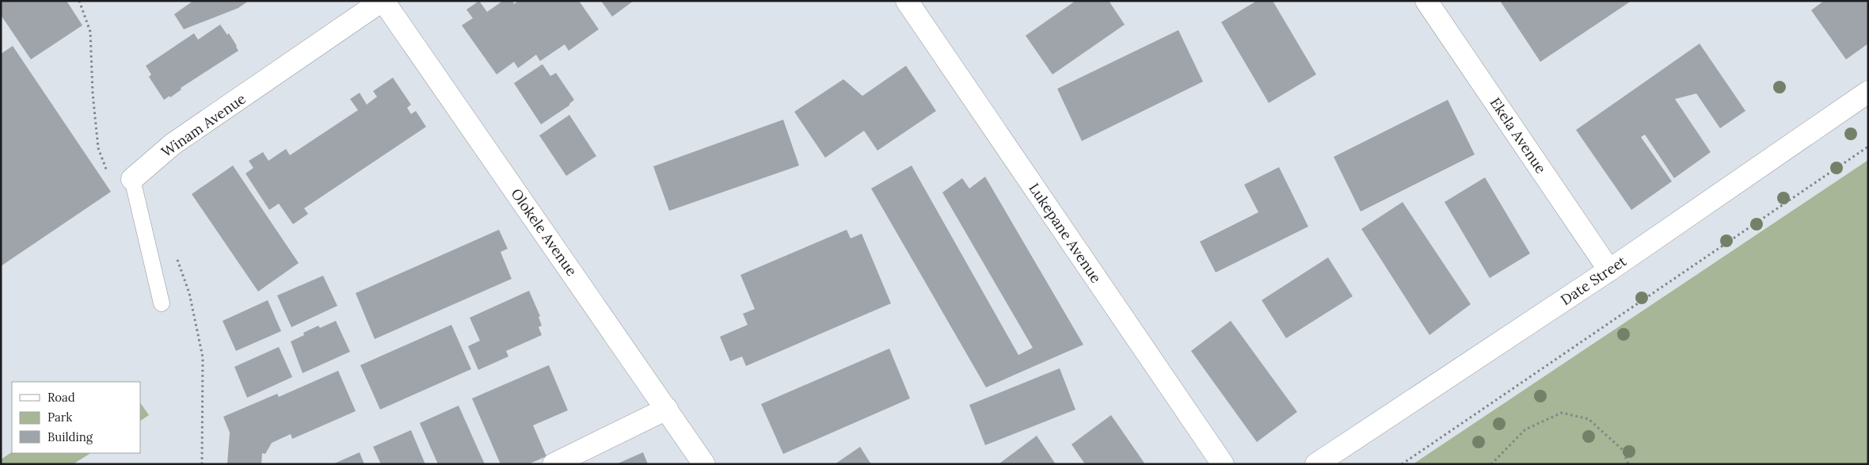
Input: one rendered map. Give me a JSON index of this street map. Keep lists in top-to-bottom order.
{
  "streets": {
    "street": [
      "Winam Avenue",
      "Ekela Avenue",
      "Olokele Avenue",
      "Lukepane Avenue",
      "Date Street"
    ]
  },
  "crossings": [
    ["Winam Avenue", "Olokele Avenue"],
    ["Ekela Avenue", "Date Street"]
  ],
  "legend": ["Road", "Park", "Building"]
}
